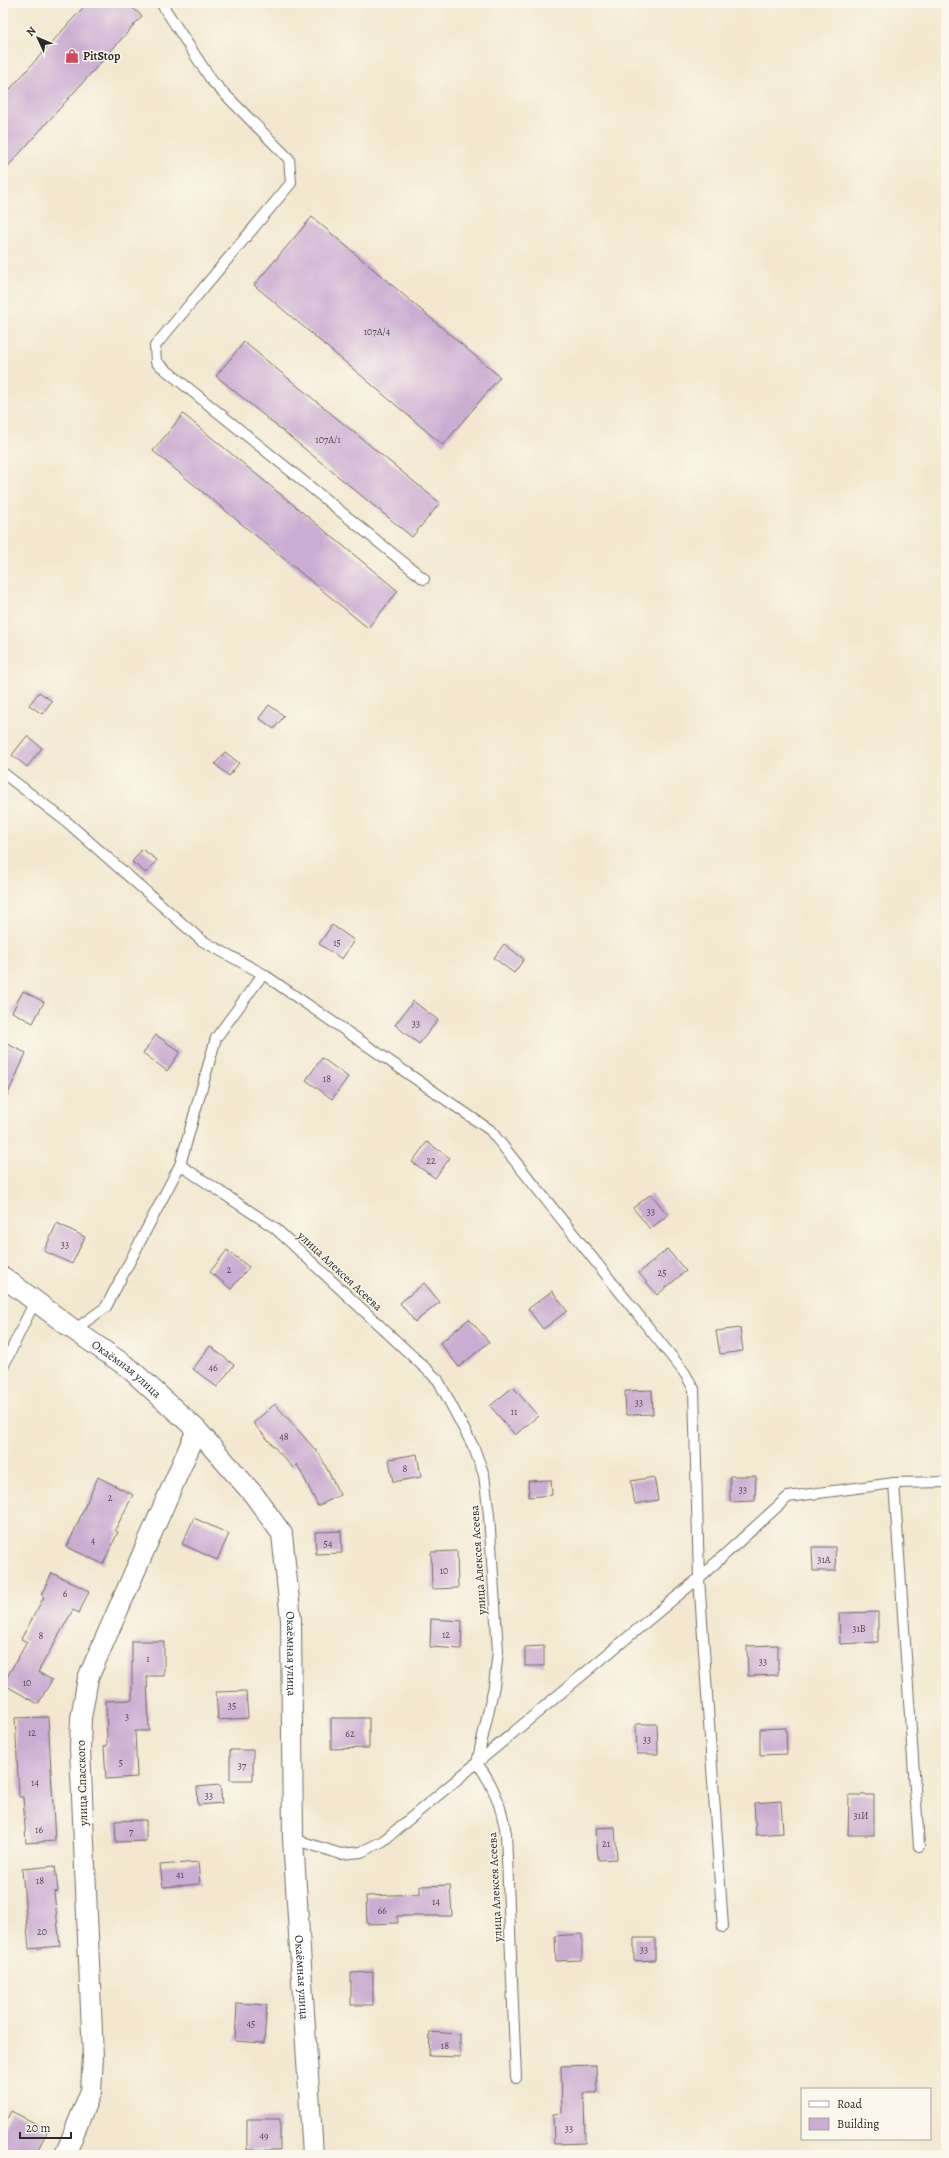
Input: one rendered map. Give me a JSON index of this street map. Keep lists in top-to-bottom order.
{
  "streets": {
    "street": ["Окаёмная улица", "улица Спасского"],
    "lane": ["улица Алексея Асеева"]
  },
  "crossings": [
    ["Окаёмная улица", "улица Спасского"]
  ],
  "places": {
    "shop": ["PitStop"]
  },
  "house_numbers": [
    "107А/4",
    "107А/1",
    "15",
    "33",
    "18",
    "22",
    "33",
    "33",
    "2",
    "25",
    "46",
    "33",
    "11",
    "48",
    "8",
    "33",
    "2",
    "4",
    "54",
    "31А",
    "10",
    "6",
    "31В",
    "12",
    "8",
    "1",
    "33",
    "10",
    "35",
    "3",
    "12",
    "62",
    "33",
    "5",
    "37",
    "14",
    "33",
    "31И",
    "16",
    "7",
    "21",
    "41",
    "18",
    "14",
    "66",
    "20",
    "33",
    "45",
    "18",
    "33",
    "49"
  ],
  "legend": ["Road", "Building"],
  "scale_bar": "20 m",
  "north": "top left"
}
